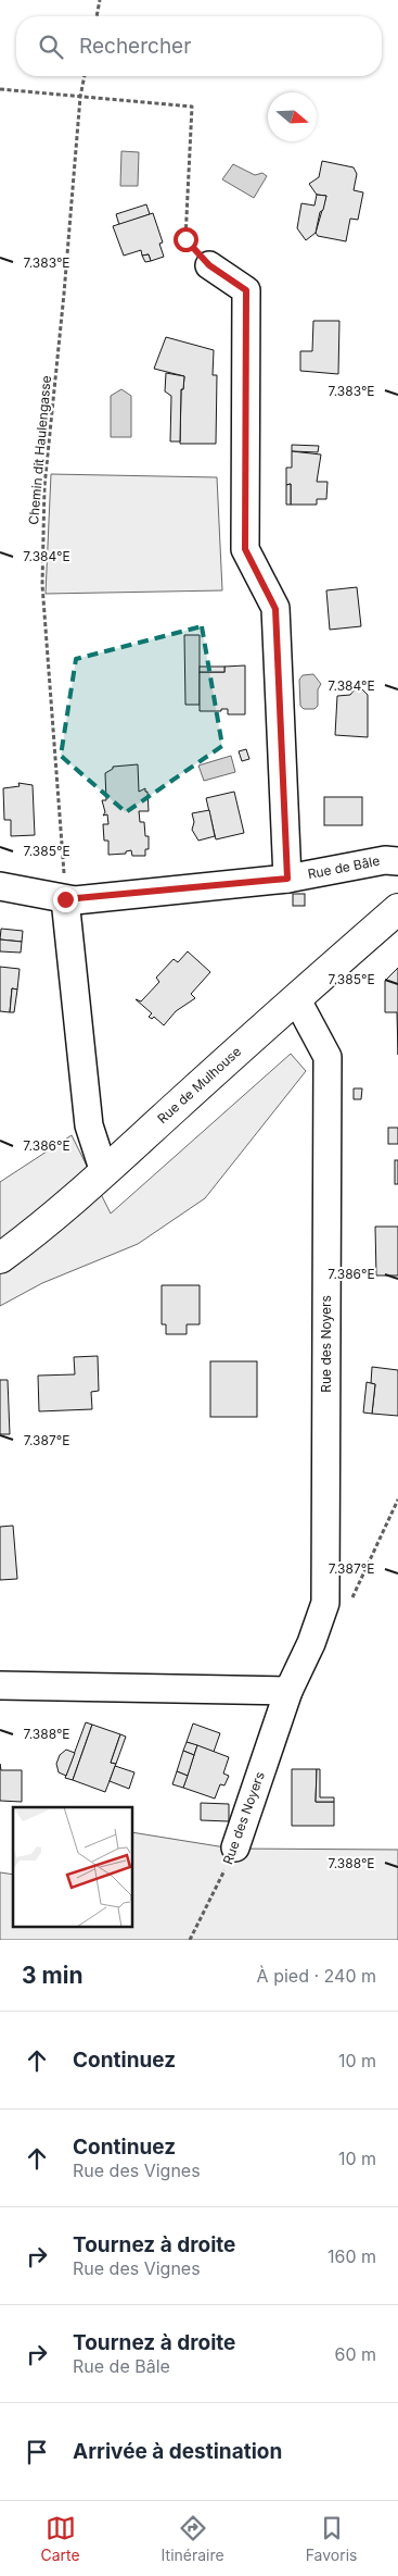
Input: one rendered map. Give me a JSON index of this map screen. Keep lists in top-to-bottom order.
{
  "streets": {
    "main road": ["Rue de Mulhouse"],
    "street": ["Rue de Bâle", "Rue des Noyers"],
    "path": ["Chemin dit Haulengasse"]
  },
  "crossings": [
    ["Chemin dit Haulengasse", "Rue de Bâle"],
    ["Rue de Mulhouse", "Rue des Noyers"]
  ],
  "north": "right",
  "page": {
    "search": "Rechercher",
    "heading": ["3 min", "À pied · 240 m"],
    "list": [
      ["Continuez", "10 m"],
      ["Continuez", "Rue des Vignes", "10 m"],
      ["Tournez à droite", "Rue des Vignes", "160 m"],
      ["Tournez à droite", "Rue de Bâle", "60 m"],
      "Arrivée à destination"
    ],
    "nav": ["Carte", "Itinéraire", "Favoris"]
  },
  "coordinates": [
    "7.383°E",
    "7.384°E",
    "7.385°E",
    "7.386°E",
    "7.387°E",
    "7.388°E"
  ]
}
